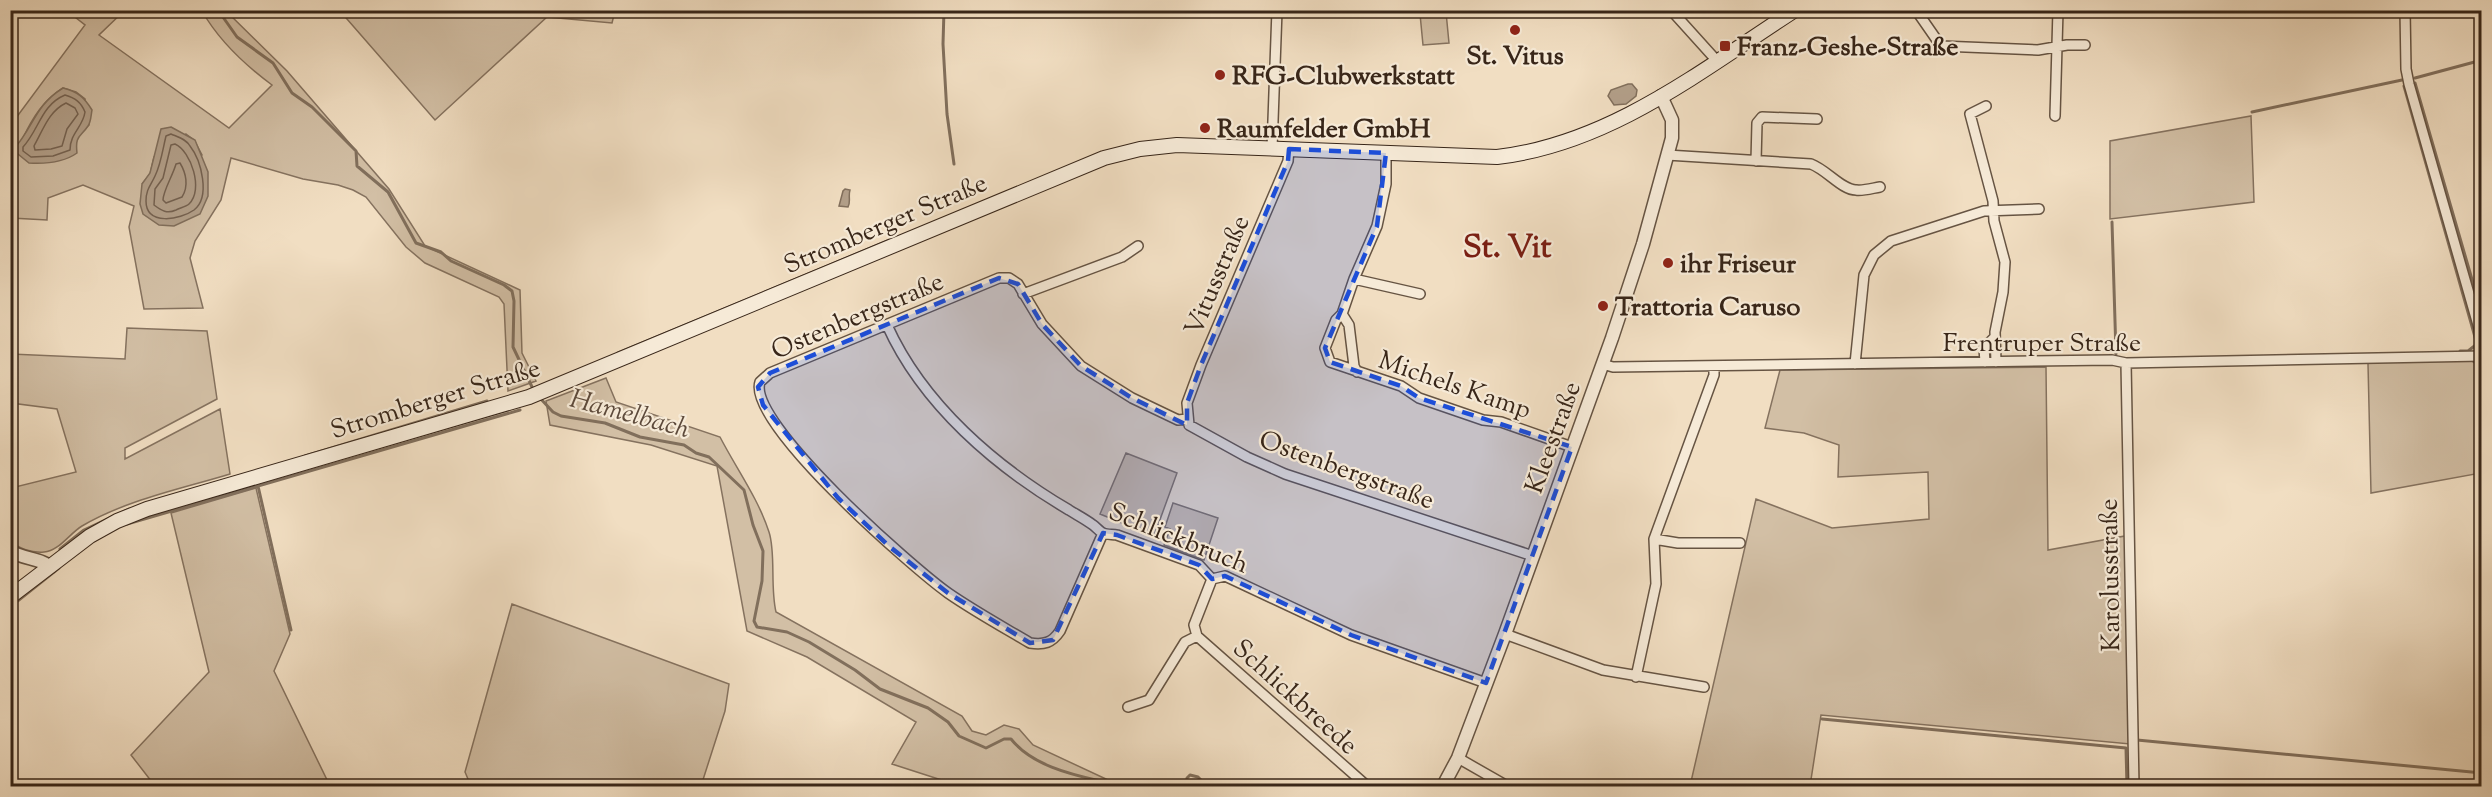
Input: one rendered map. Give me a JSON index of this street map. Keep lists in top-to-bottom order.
{
  "streets": {
    "main road": ["Stromberger Straße"],
    "street": [
      "Vitusstraße",
      "Ostenbergstraße",
      "Frentruper Straße",
      "Michels Kamp",
      "Kleestraße",
      "Schlickbruch",
      "Karolusstraße",
      "Schlickbreede"
    ]
  },
  "crossings": [
    ["Stromberger Straße", "Vitusstraße"],
    ["Stromberger Straße", "Michels Kamp"],
    ["Stromberger Straße", "Kleestraße"],
    ["Vitusstraße", "Ostenbergstraße"],
    ["Ostenbergstraße", "Kleestraße"],
    ["Ostenbergstraße", "Schlickbruch"],
    ["Frentruper Straße", "Kleestraße"],
    ["Frentruper Straße", "Karolusstraße"],
    ["Michels Kamp", "Kleestraße"],
    ["Kleestraße", "Schlickbruch"],
    ["Schlickbruch", "Schlickbreede"]
  ],
  "districts": ["St. Vit"],
  "water": ["Hamelbach"],
  "places": {
    "other": [
      "St. Vitus",
      "RFG-Clubwerkstatt",
      "Raumfelder GmbH",
      "ihr Friseur",
      "Trattoria Caruso"
    ],
    "transit": ["Franz-Geshe-Straße"]
  }
}
